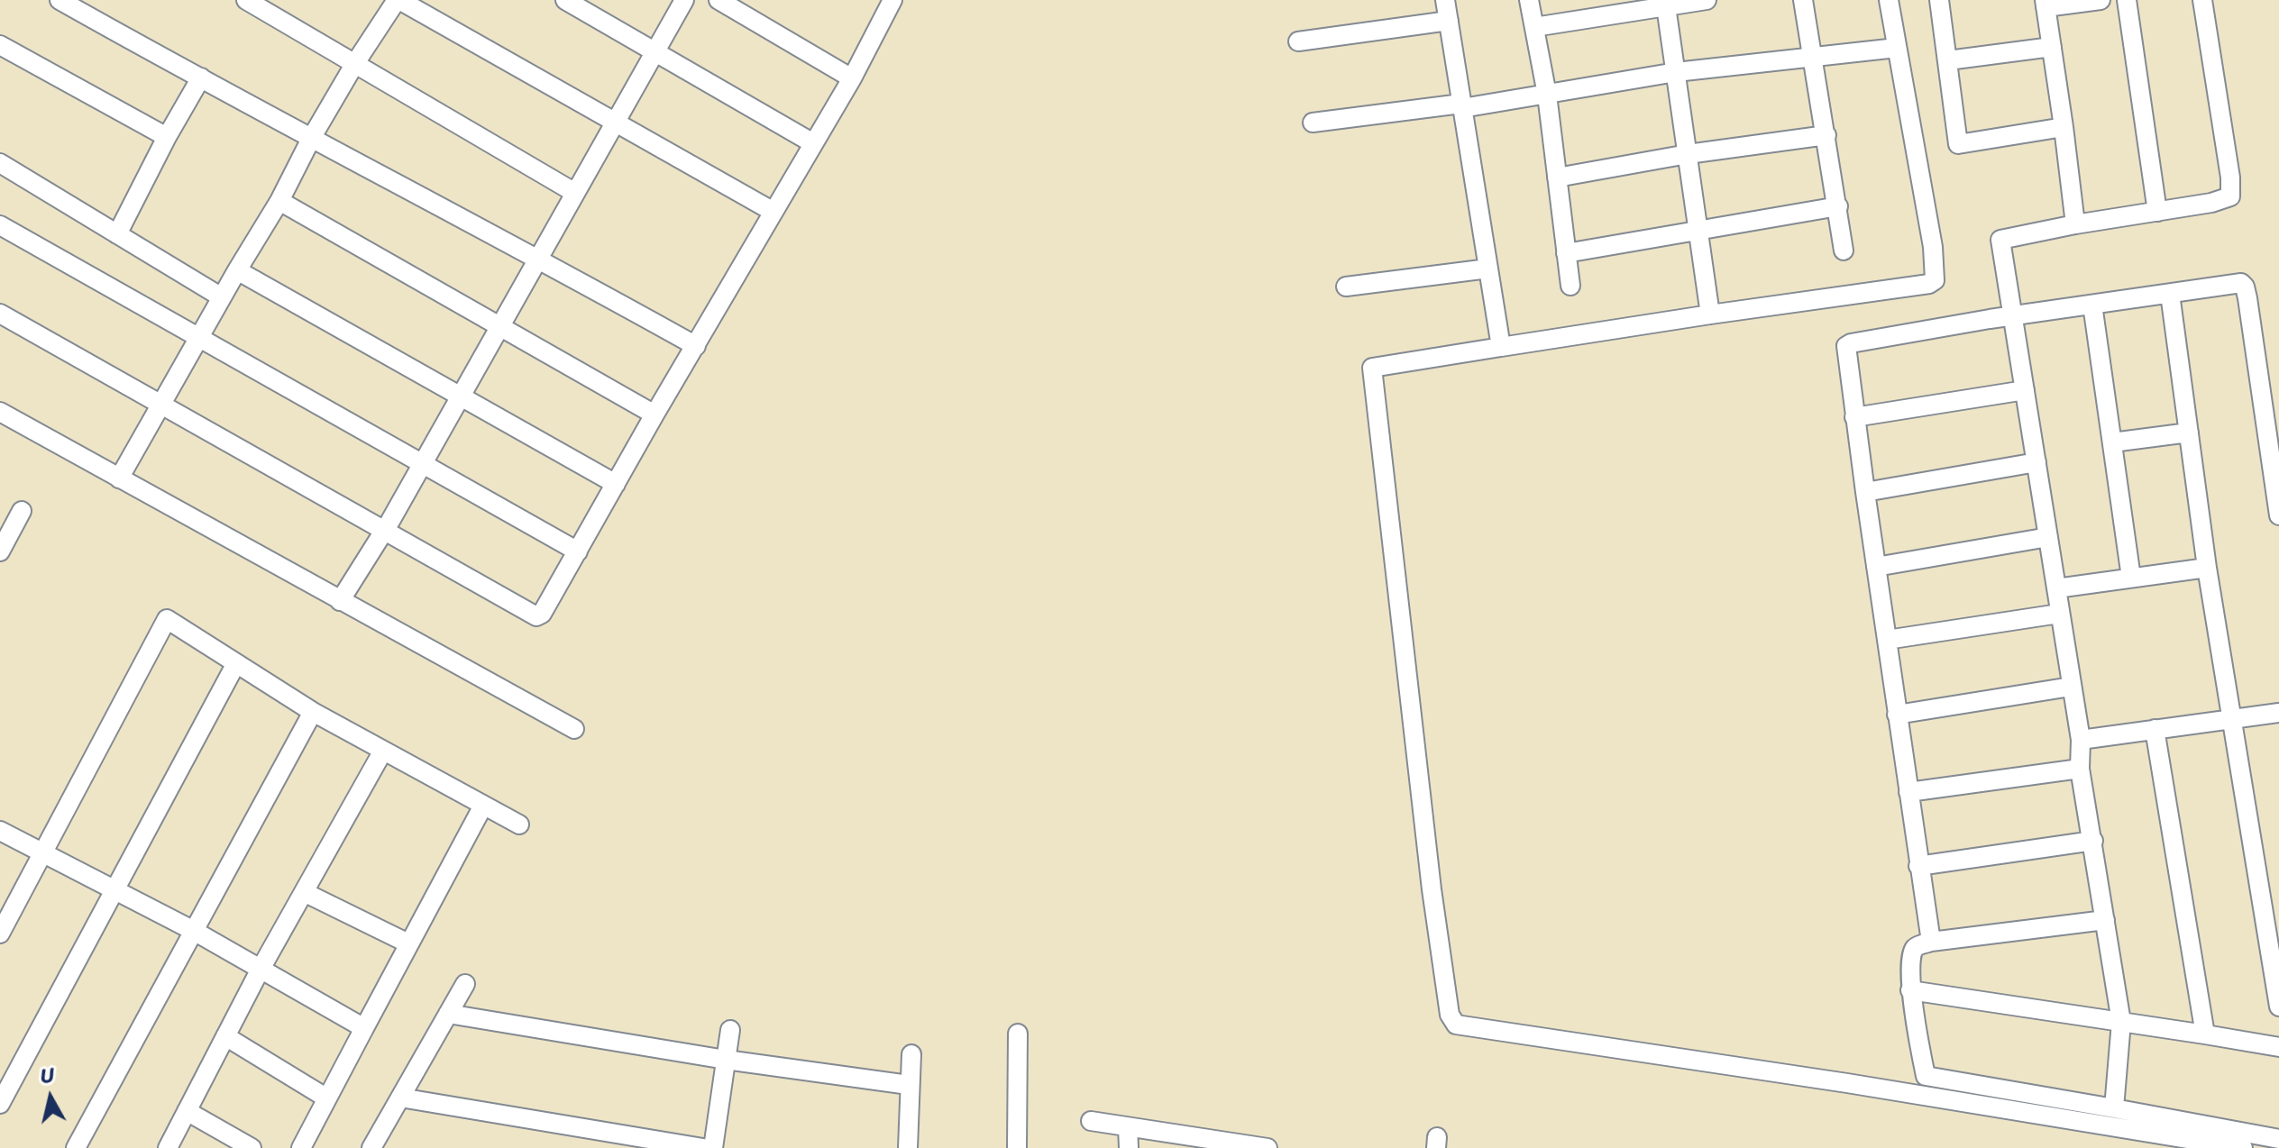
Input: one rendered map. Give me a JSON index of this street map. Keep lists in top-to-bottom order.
{
  "north": "top"
}
